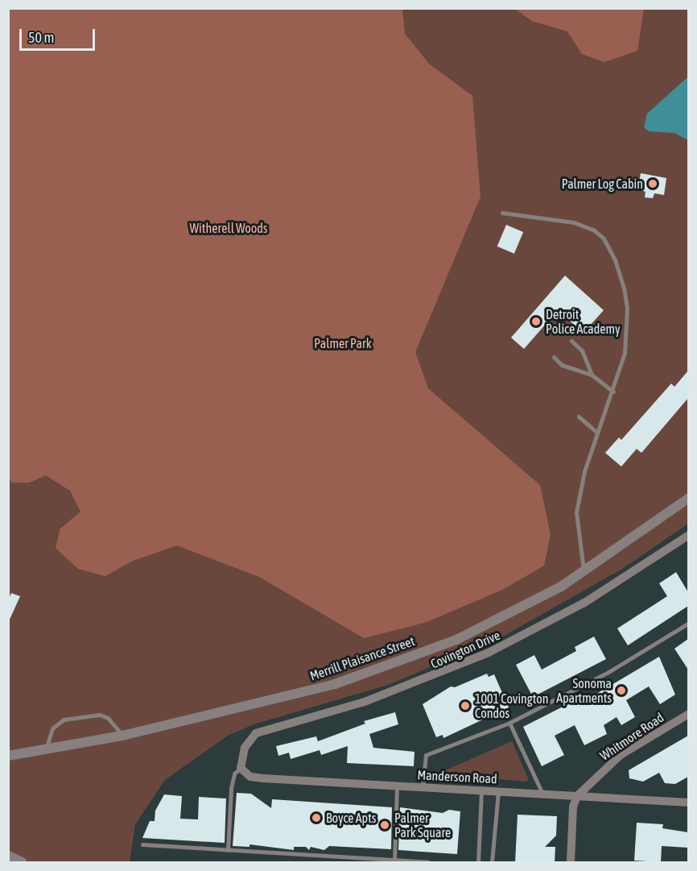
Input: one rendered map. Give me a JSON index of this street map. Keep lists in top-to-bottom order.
{
  "streets": {
    "street": [
      "Covington Drive",
      "Merrill Plaisance Street",
      "Whitmore Road",
      "Manderson Road"
    ]
  },
  "crossings": [
    ["Covington Drive", "Manderson Road"],
    ["Whitmore Road", "Manderson Road"]
  ],
  "parks": ["Witherell Woods", "Palmer Park"],
  "places": [
    "Palmer Log Cabin",
    "Detroit Police Academy",
    "Sonoma Apartments",
    "1001 Covington Condos",
    "Boyce Apts",
    "Palmer Park Square"
  ],
  "scale_bar": "50 m"
}
